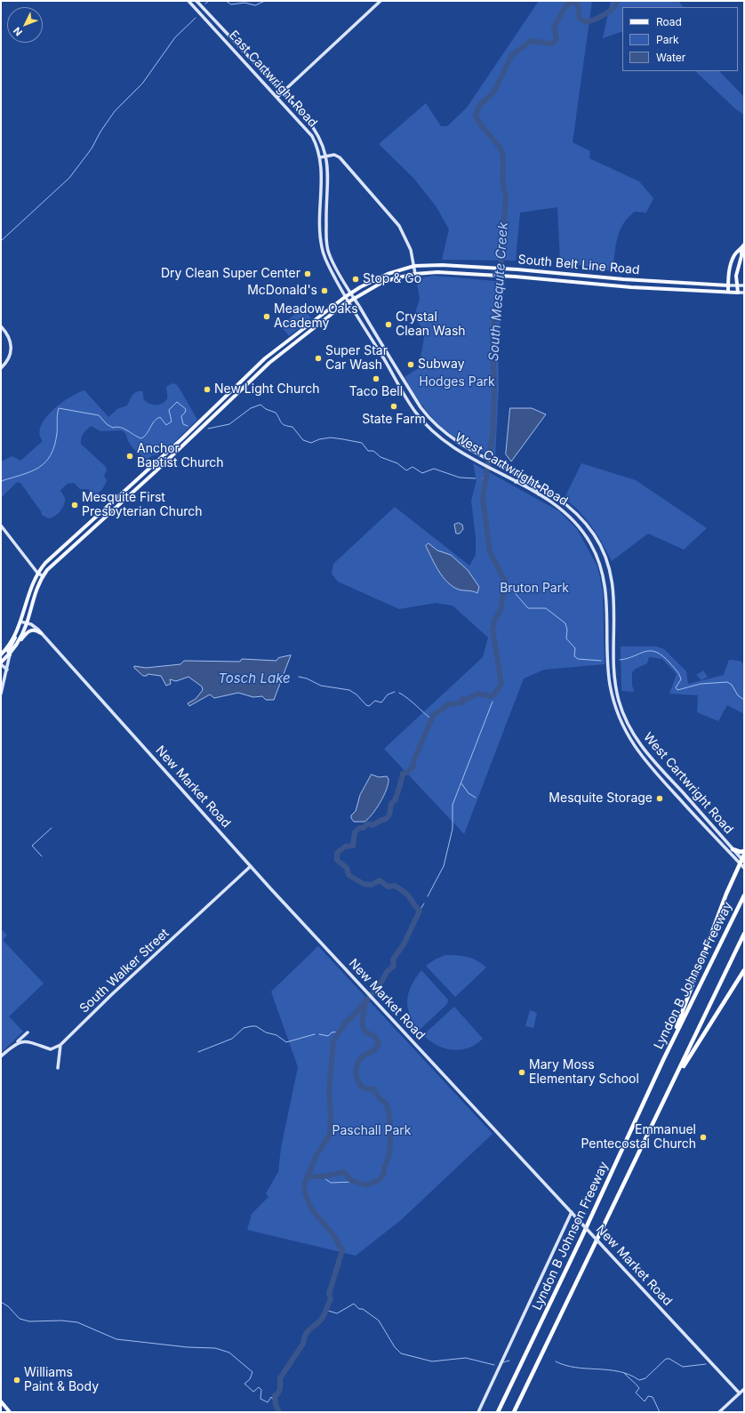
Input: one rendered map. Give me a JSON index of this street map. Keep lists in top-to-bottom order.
{
  "streets": {
    "highway": ["Lyndon B Johnson Freeway"],
    "main road": [
      "East Cartwright Road",
      "South Belt Line Road",
      "West Cartwright Road",
      "New Market Road",
      "South Walker Street"
    ]
  },
  "crossings": [
    ["East Cartwright Road", "South Belt Line Road"],
    ["East Cartwright Road", "West Cartwright Road"],
    ["South Belt Line Road", "West Cartwright Road"],
    ["South Belt Line Road", "New Market Road"],
    ["New Market Road", "South Walker Street"],
    ["New Market Road", "Lyndon B Johnson Freeway"]
  ],
  "water": ["South Mesquite Creek", "Tosch Lake"],
  "parks": ["Hodges Park", "Bruton Park", "Paschall Park"],
  "places": [
    "Dry Clean Super Center",
    "Stop & Go",
    "McDonald's",
    "Meadow Oaks Academy",
    "Crystal Clean Wash",
    "Super Star Car Wash",
    "Subway",
    "Taco Bell",
    "New Light Church",
    "State Farm",
    "Anchor Baptist Church",
    "Mesquite First Presbyterian Church",
    "Mesquite Storage",
    "Mary Moss Elementary School",
    "Emmanuel Pentecostal Church",
    "Williams Paint & Body"
  ],
  "legend": ["Road", "Park", "Water"],
  "north": "bottom left"
}
